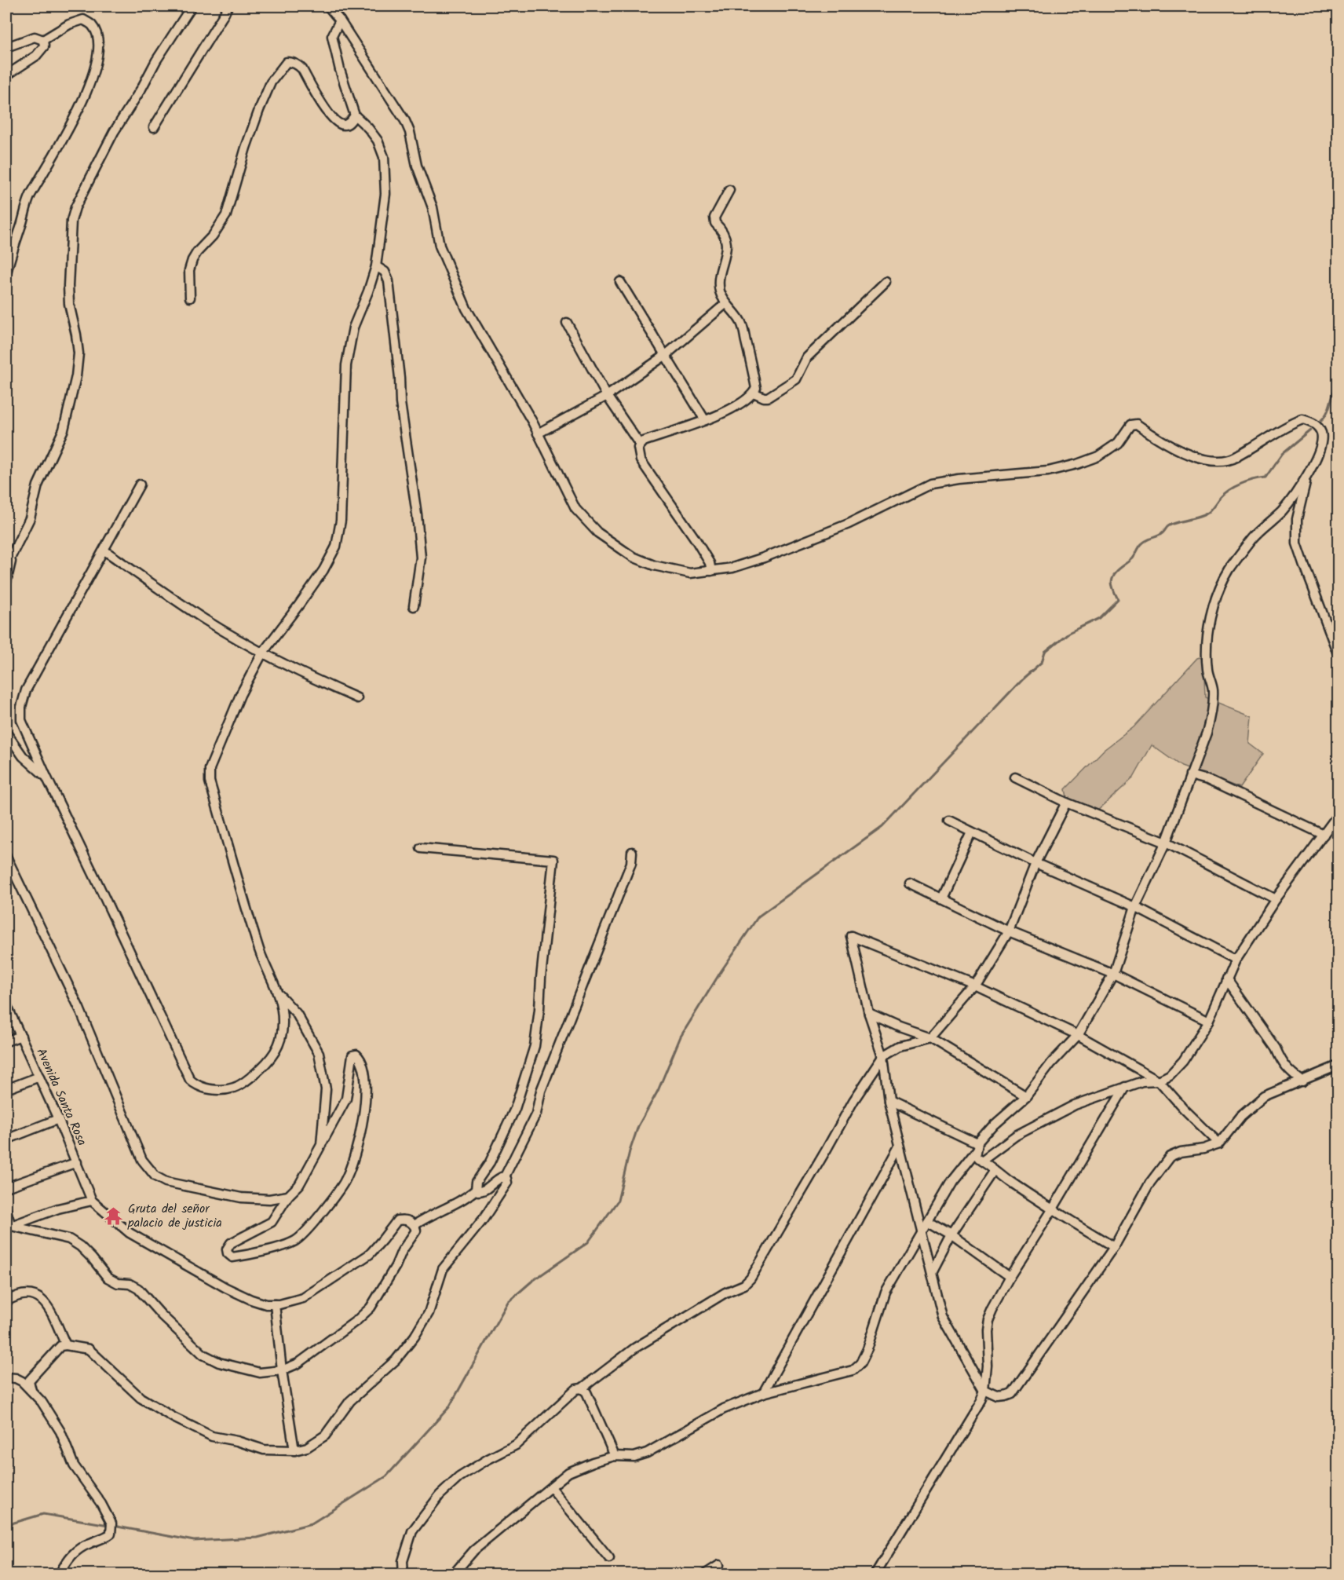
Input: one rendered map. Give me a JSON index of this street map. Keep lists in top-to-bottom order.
{
  "streets": {
    "street": ["Avenida Santa Rosa"]
  },
  "places": {
    "temple": ["Gruta del señor palacio de justicia"]
  }
}
